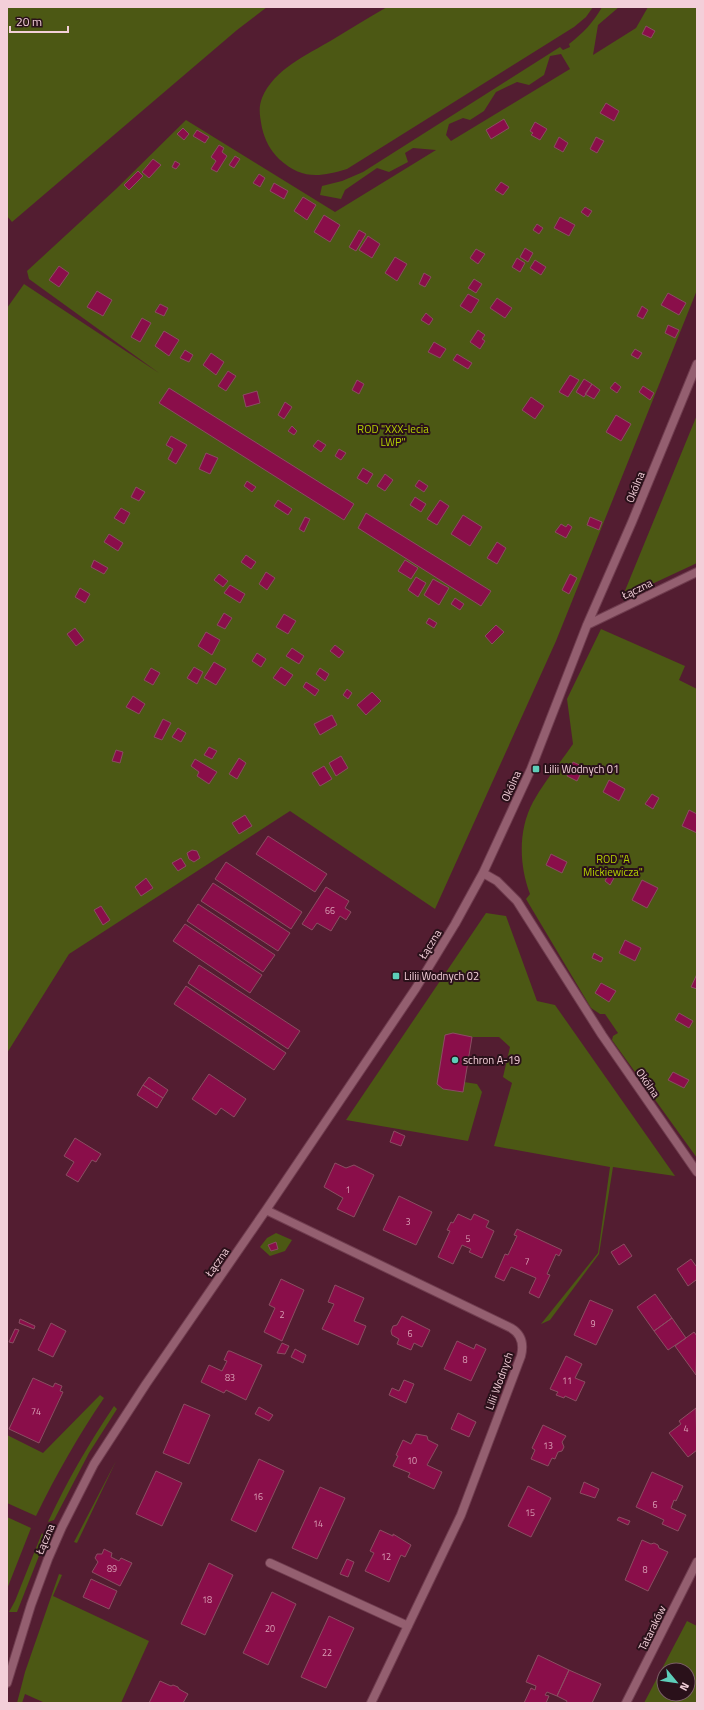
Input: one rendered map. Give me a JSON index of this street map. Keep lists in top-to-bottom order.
{
  "streets": {
    "street": [
      "Okólna",
      "Łączna",
      "Lilii Wodnych",
      "Tataraków"
    ]
  },
  "crossings": [
    ["Okólna", "Łączna"],
    ["Łączna", "Lilii Wodnych"]
  ],
  "parks": ["ROD \"XXX-lecia LWP\"", "ROD \"A Mickiewicza\""],
  "places": {
    "transit": ["Lilii Wodnych 01", "Lilii Wodnych 02"],
    "other": ["schron A-19"]
  },
  "house_numbers": [
    "66",
    "1",
    "3",
    "5",
    "7",
    "2",
    "9",
    "6",
    "8",
    "83",
    "11",
    "74",
    "4",
    "13",
    "10",
    "16",
    "6",
    "15",
    "14",
    "12",
    "89",
    "8",
    "18",
    "20",
    "22"
  ],
  "scale_bar": "20 m",
  "north": "bottom right"
}
